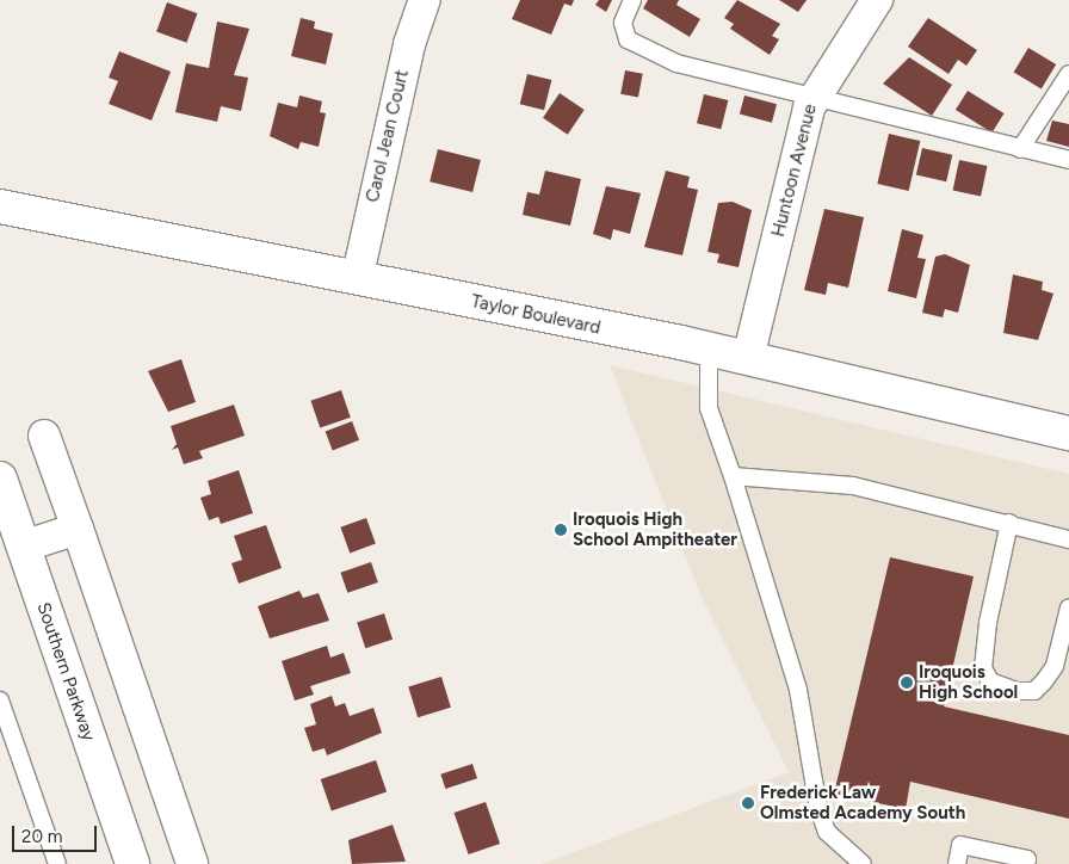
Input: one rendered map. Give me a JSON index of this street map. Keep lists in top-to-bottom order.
{
  "streets": {
    "main road": ["Taylor Boulevard", "Southern Parkway"],
    "street": ["Carol Jean Court", "Huntoon Avenue"]
  },
  "crossings": [
    ["Carol Jean Court", "Taylor Boulevard"],
    ["Huntoon Avenue", "Taylor Boulevard"]
  ],
  "places": ["Iroquois High School Ampitheater", "Iroquois High School", "Frederick Law Olmsted Academy South"],
  "scale_bar": "20 m"
}
